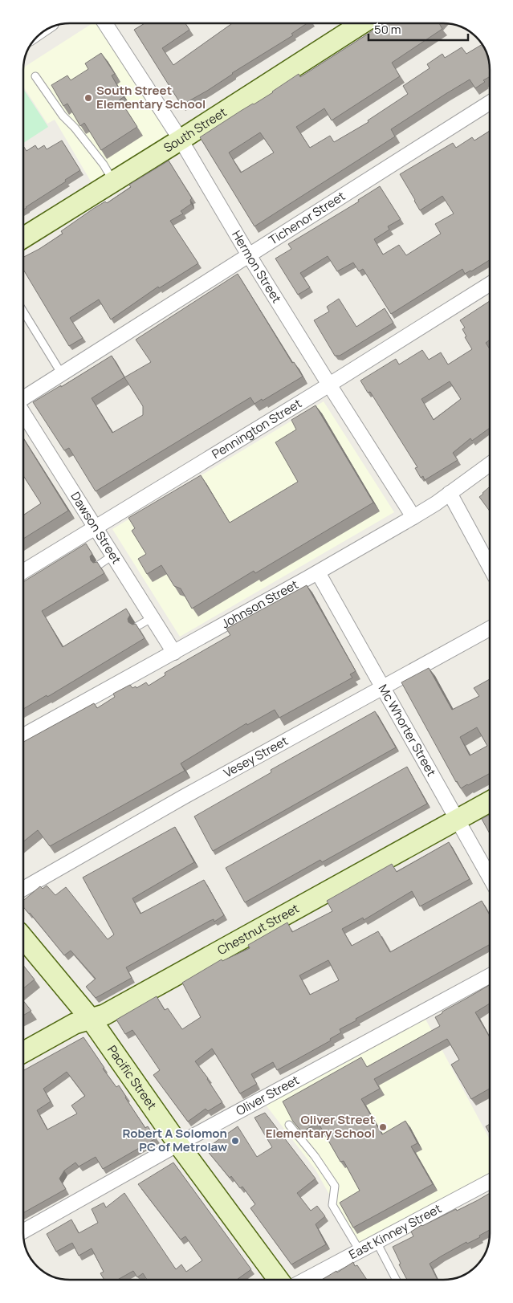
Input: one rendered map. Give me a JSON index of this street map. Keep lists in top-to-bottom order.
{
  "streets": {
    "street": [
      "South Street",
      "Tichenor Street",
      "Hermon Street",
      "Pennington Street",
      "Dawson Street",
      "Johnson Street",
      "Mc Whorter Street",
      "Vesey Street",
      "Chestnut Street",
      "Pacific Street",
      "Oliver Street",
      "East Kinney Street"
    ]
  },
  "crossings": [
    ["South Street", "Hermon Street"],
    ["Tichenor Street", "Hermon Street"],
    ["Hermon Street", "Pennington Street"],
    ["Hermon Street", "Johnson Street"],
    ["Pennington Street", "Dawson Street"],
    ["Dawson Street", "Johnson Street"],
    ["Johnson Street", "Mc Whorter Street"],
    ["Mc Whorter Street", "Vesey Street"],
    ["Mc Whorter Street", "Chestnut Street"],
    ["Chestnut Street", "Pacific Street"],
    ["Pacific Street", "Oliver Street"]
  ],
  "places": ["South Street Elementary School", "Oliver Street Elementary School", "Robert A Solomon PC of Metrolaw"],
  "scale_bar": "50 m"
}
